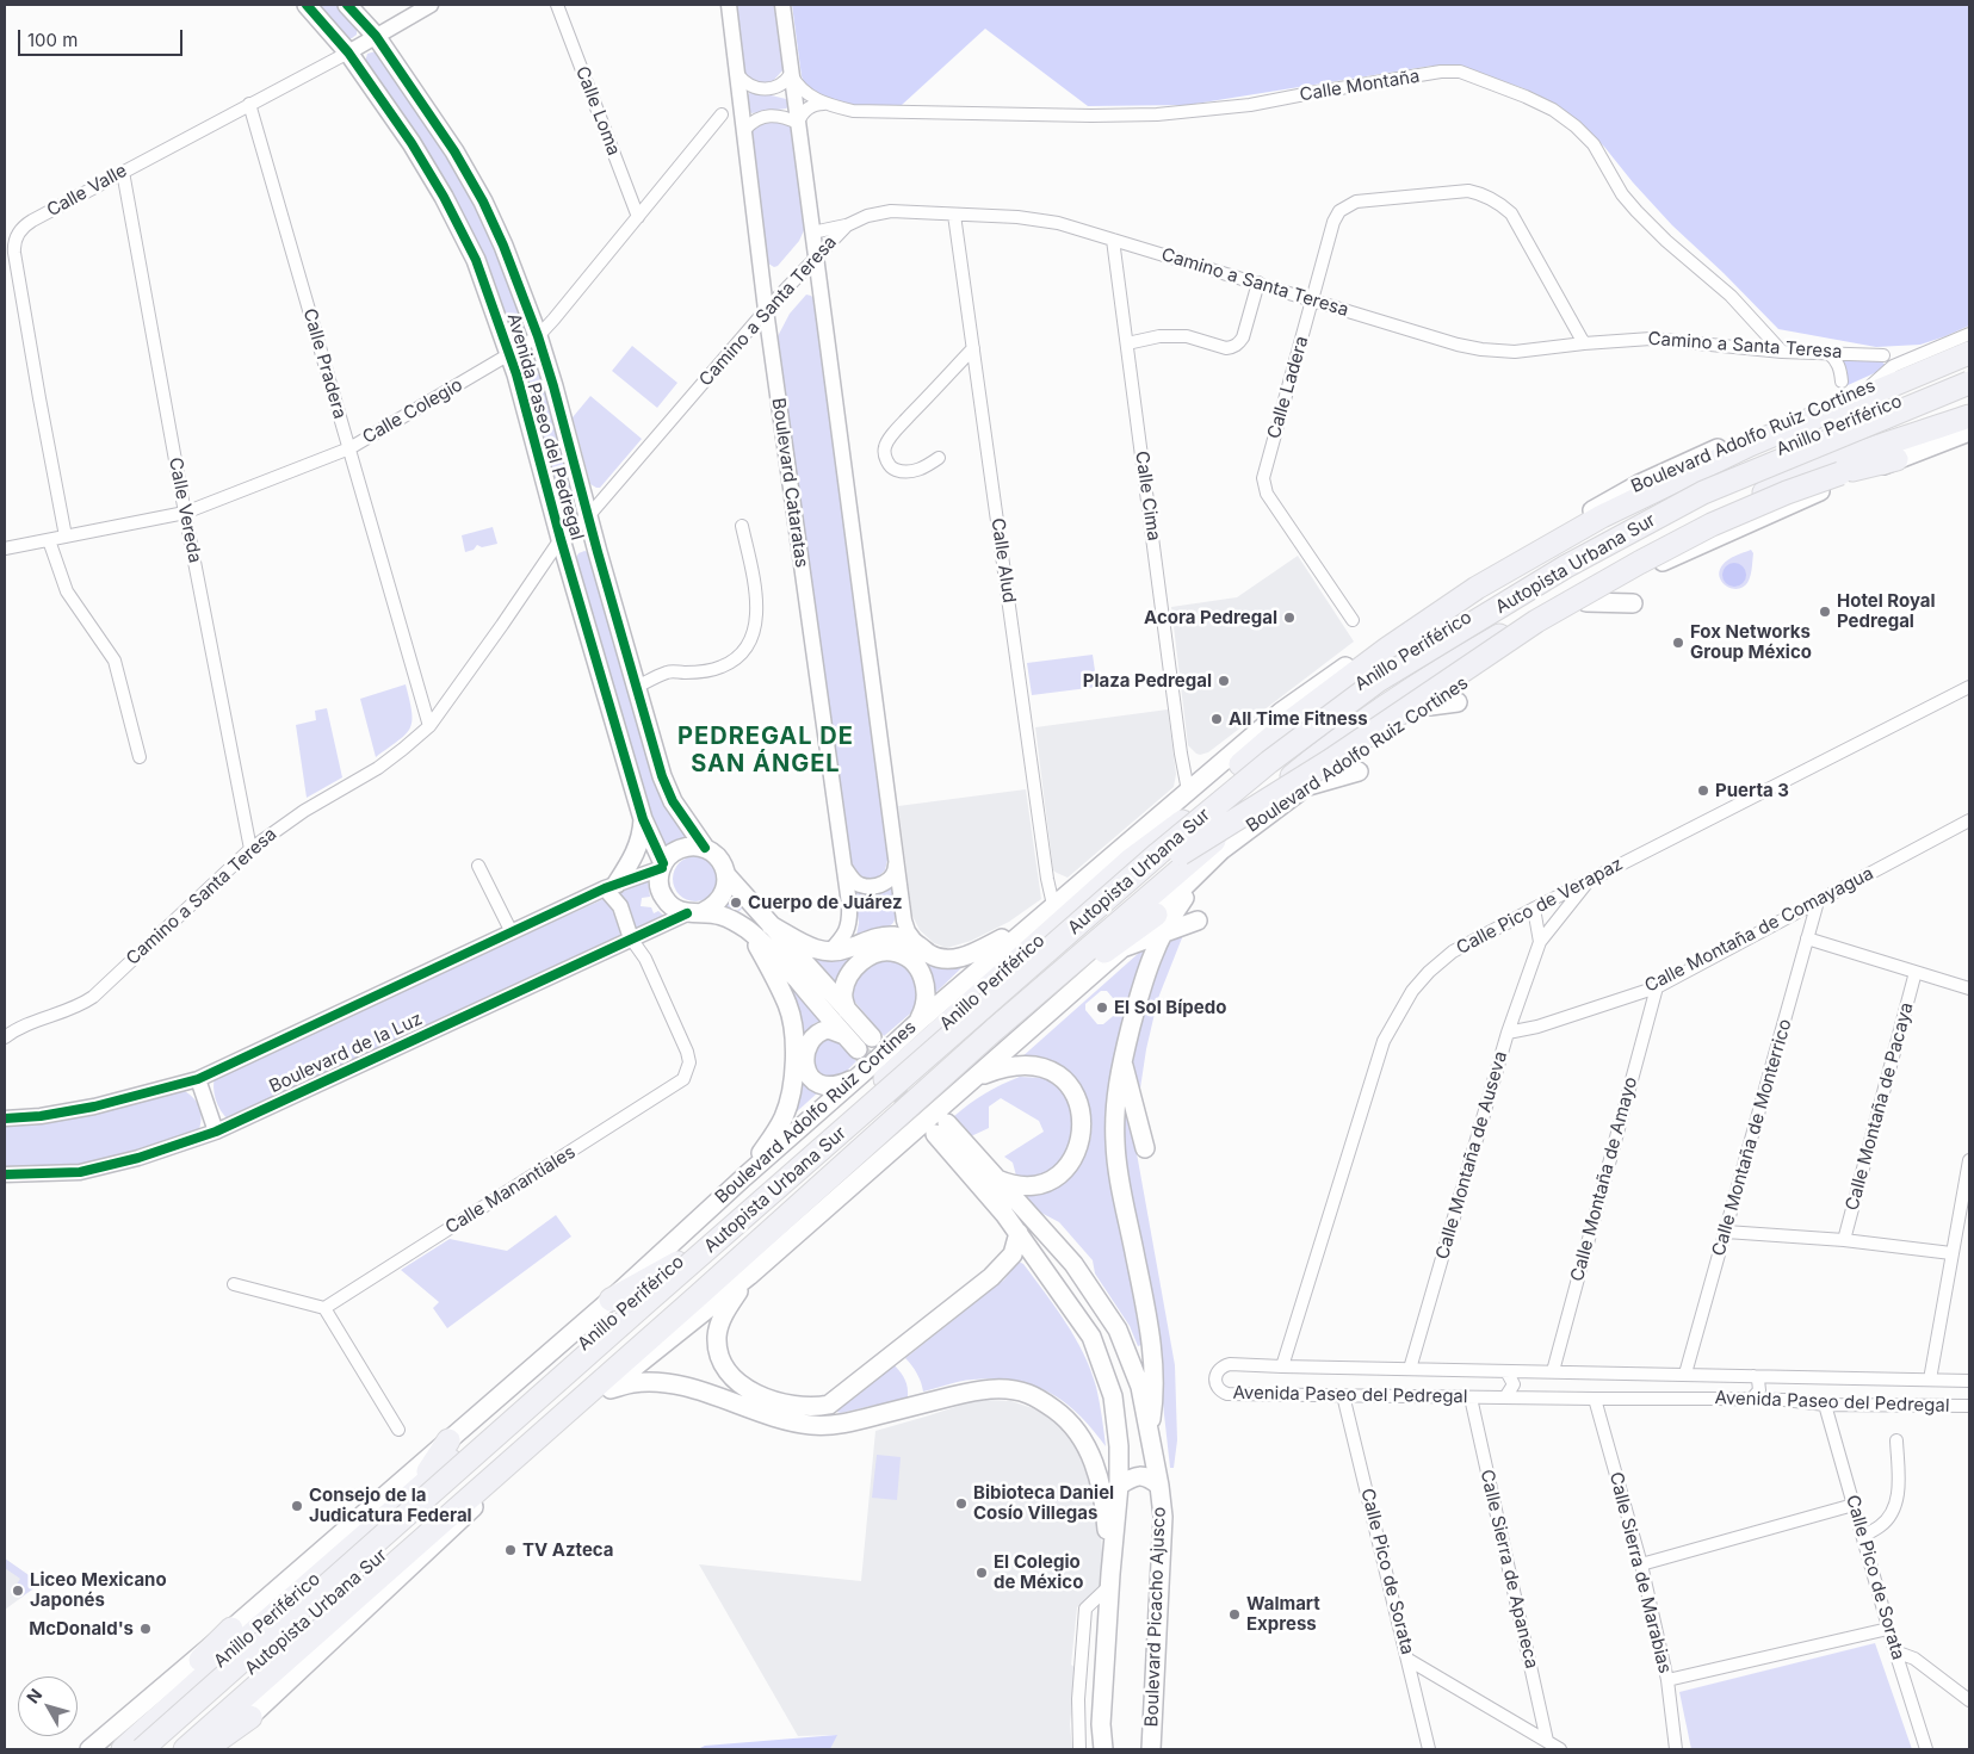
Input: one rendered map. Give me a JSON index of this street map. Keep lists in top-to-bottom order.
{
  "streets": {
    "highway": ["Anillo Periférico", "Autopista Urbana Sur"],
    "main road": ["Avenida Paseo del Pedregal", "Boulevard Adolfo Ruiz Cortines", "Boulevard Picacho Ajusco"],
    "street": [
      "Calle Montaña",
      "Calle Loma",
      "Calle Valle",
      "Camino a Santa Teresa",
      "Calle Pradera",
      "Calle Ladera",
      "Calle Colegio",
      "Boulevard Cataratas",
      "Calle Cima",
      "Calle Vereda",
      "Calle Alud",
      "Calle Pico de Verapaz",
      "Calle Montaña de Comayagua",
      "Boulevard de la Luz",
      "Calle Montaña de Pacaya",
      "Calle Montaña de Monterrico",
      "Calle Montaña de Auseva",
      "Calle Montaña de Amayo",
      "Calle Manantiales",
      "Calle Sierra de Apaneca",
      "Calle Pico de Sorata",
      "Calle Sierra de Marabias"
    ]
  },
  "crossings": [
    ["Calle Montaña", "Camino a Santa Teresa"],
    ["Calle Loma", "Calle Colegio"],
    ["Calle Valle", "Calle Pradera"],
    ["Calle Valle", "Calle Colegio"],
    ["Calle Valle", "Avenida Paseo del Pedregal"],
    ["Calle Valle", "Calle Vereda"],
    ["Camino a Santa Teresa", "Calle Pradera"],
    ["Camino a Santa Teresa", "Calle Ladera"],
    ["Camino a Santa Teresa", "Avenida Paseo del Pedregal"],
    ["Camino a Santa Teresa", "Boulevard Cataratas"],
    ["Camino a Santa Teresa", "Calle Cima"],
    ["Camino a Santa Teresa", "Calle Vereda"],
    ["Camino a Santa Teresa", "Calle Alud"],
    ["Calle Pradera", "Calle Colegio"],
    ["Calle Colegio", "Avenida Paseo del Pedregal"],
    ["Calle Colegio", "Calle Vereda"],
    ["Avenida Paseo del Pedregal", "Calle Pico de Verapaz"],
    ["Avenida Paseo del Pedregal", "Boulevard de la Luz"],
    ["Avenida Paseo del Pedregal", "Calle Montaña de Monterrico"],
    ["Avenida Paseo del Pedregal", "Calle Montaña de Auseva"],
    ["Avenida Paseo del Pedregal", "Calle Montaña de Amayo"],
    ["Avenida Paseo del Pedregal", "Calle Sierra de Apaneca"],
    ["Avenida Paseo del Pedregal", "Calle Pico de Sorata"],
    ["Avenida Paseo del Pedregal", "Calle Sierra de Marabias"],
    ["Boulevard Adolfo Ruiz Cortines", "Calle Cima"],
    ["Boulevard Adolfo Ruiz Cortines", "Calle Alud"],
    ["Calle Pico de Verapaz", "Calle Montaña de Auseva"],
    ["Calle Montaña de Comayagua", "Calle Montaña de Monterrico"],
    ["Calle Montaña de Comayagua", "Calle Montaña de Auseva"],
    ["Calle Montaña de Comayagua", "Calle Montaña de Amayo"],
    ["Boulevard de la Luz", "Calle Manantiales"]
  ],
  "districts": ["PEDREGAL DE SAN ÁNGEL"],
  "places": [
    "Hotel Royal Pedregal",
    "Acora Pedregal",
    "Fox Networks Group México",
    "Plaza Pedregal",
    "All Time Fitness",
    "Puerta 3",
    "Cuerpo de Juárez",
    "El Sol Bípedo",
    "Bibioteca Daniel Cosío Villegas",
    "Consejo de la Judicatura Federal",
    "TV Azteca",
    "El Colegio de México",
    "Liceo Mexicano Japonés",
    "Walmart Express",
    "McDonald's"
  ],
  "scale_bar": "100 m",
  "north": "top left"
}
